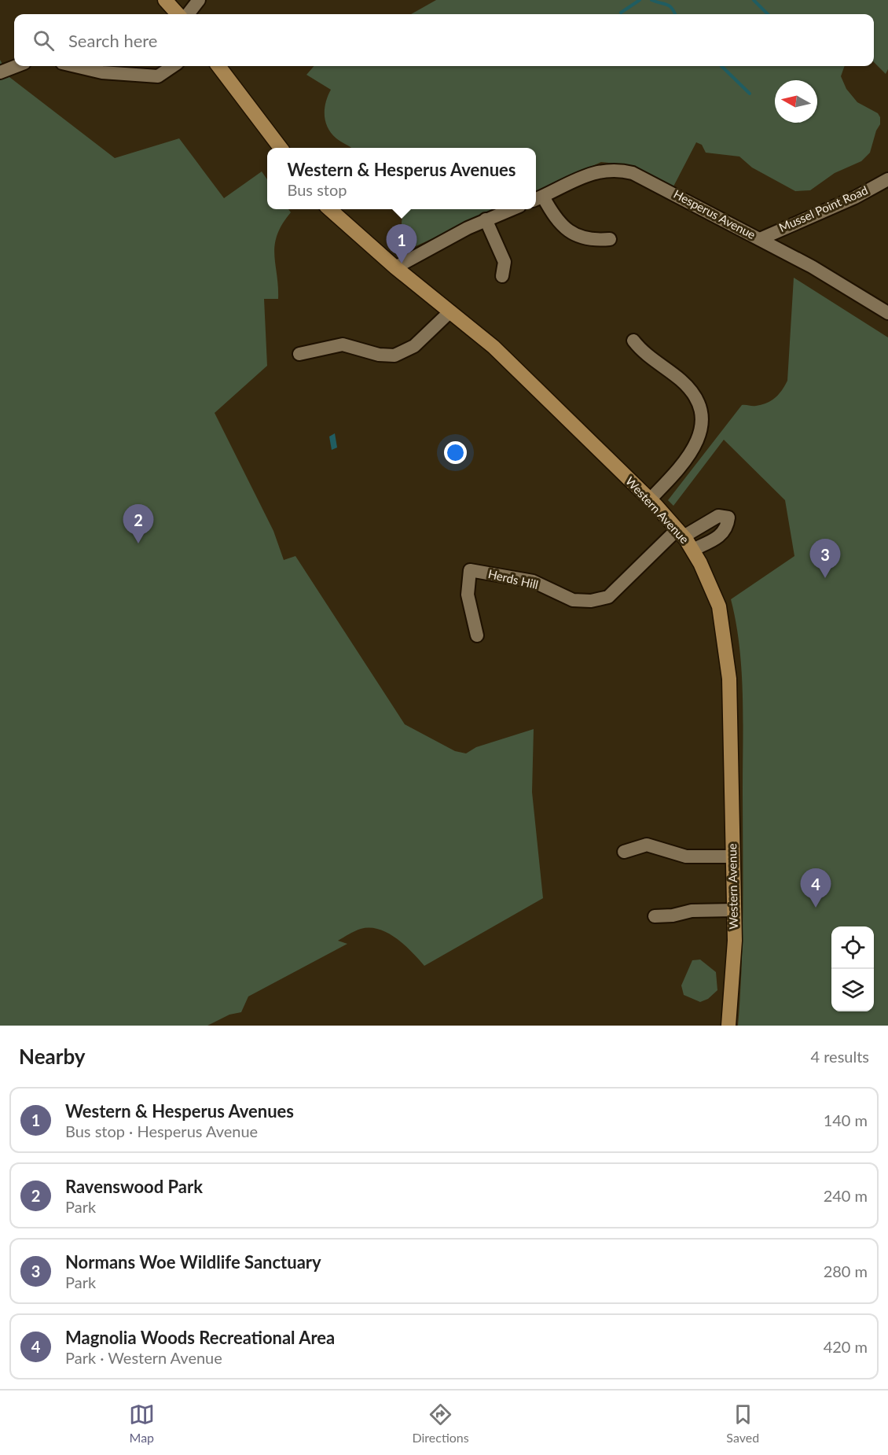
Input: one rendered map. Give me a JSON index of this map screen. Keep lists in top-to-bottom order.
{
  "streets": {
    "main road": ["Western Avenue"],
    "street": ["Mussel Point Road", "Hesperus Avenue", "Herds Hill"]
  },
  "crossings": [
    ["Mussel Point Road", "Hesperus Avenue"],
    ["Western Avenue", "Herds Hill"]
  ],
  "north": "left",
  "page": {
    "search": "Search here",
    "popup": ["Western & Hesperus Avenues", "Bus stop"],
    "pins": [
      "1",
      "2",
      "3",
      "4"
    ],
    "heading": ["Nearby", "4 results"],
    "list": [
      {
        "mark": "1",
        "name": "Western & Hesperus Avenues",
        "note": "Bus stop · Hesperus Avenue",
        "value": "140 m"
      },
      {
        "mark": "2",
        "name": "Ravenswood Park",
        "note": "Park",
        "value": "240 m"
      },
      {
        "mark": "3",
        "name": "Normans Woe Wildlife Sanctuary",
        "note": "Park",
        "value": "280 m"
      },
      {
        "mark": "4",
        "name": "Magnolia Woods Recreational Area",
        "note": "Park · Western Avenue",
        "value": "420 m"
      }
    ],
    "nav": ["Map", "Directions", "Saved"]
  }
}
